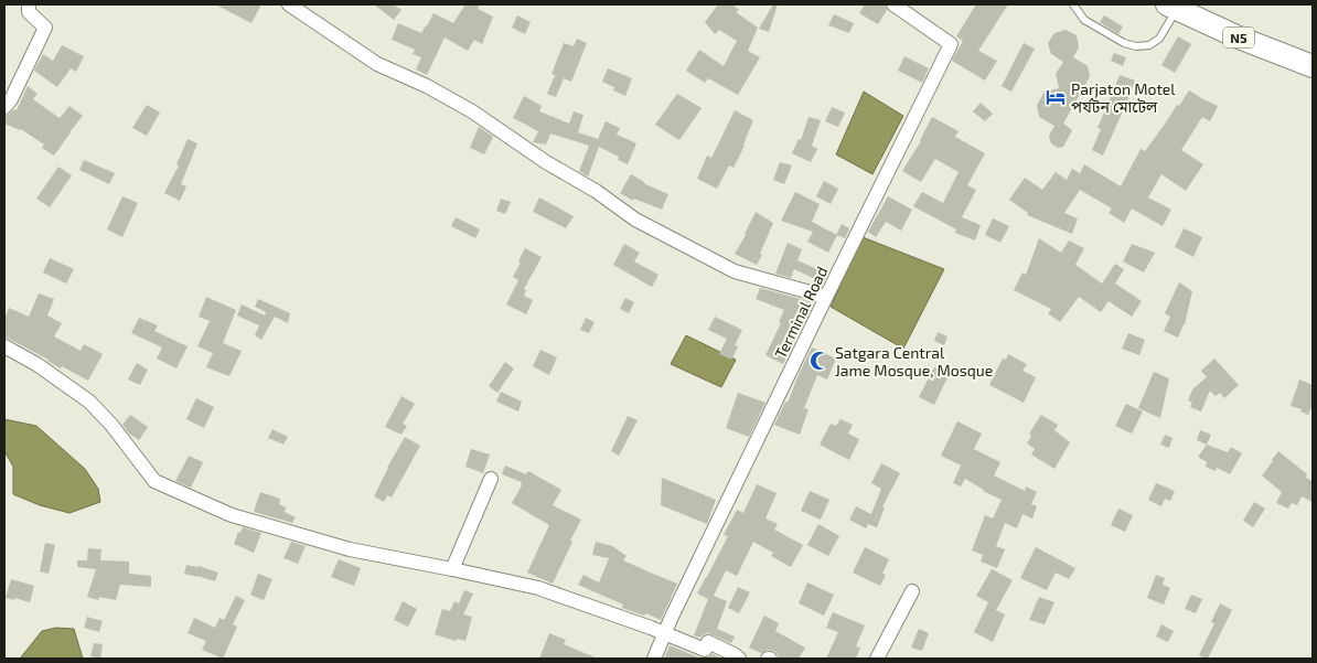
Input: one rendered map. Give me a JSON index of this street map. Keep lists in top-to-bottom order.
{
  "streets": {
    "highway": ["N5"],
    "street": ["Terminal Road"]
  },
  "places": {
    "hotel": ["Parjaton Motel পর্যটন মোটেল"],
    "mosque": ["Satgara Central Jame Mosque, Mosque"]
  }
}
